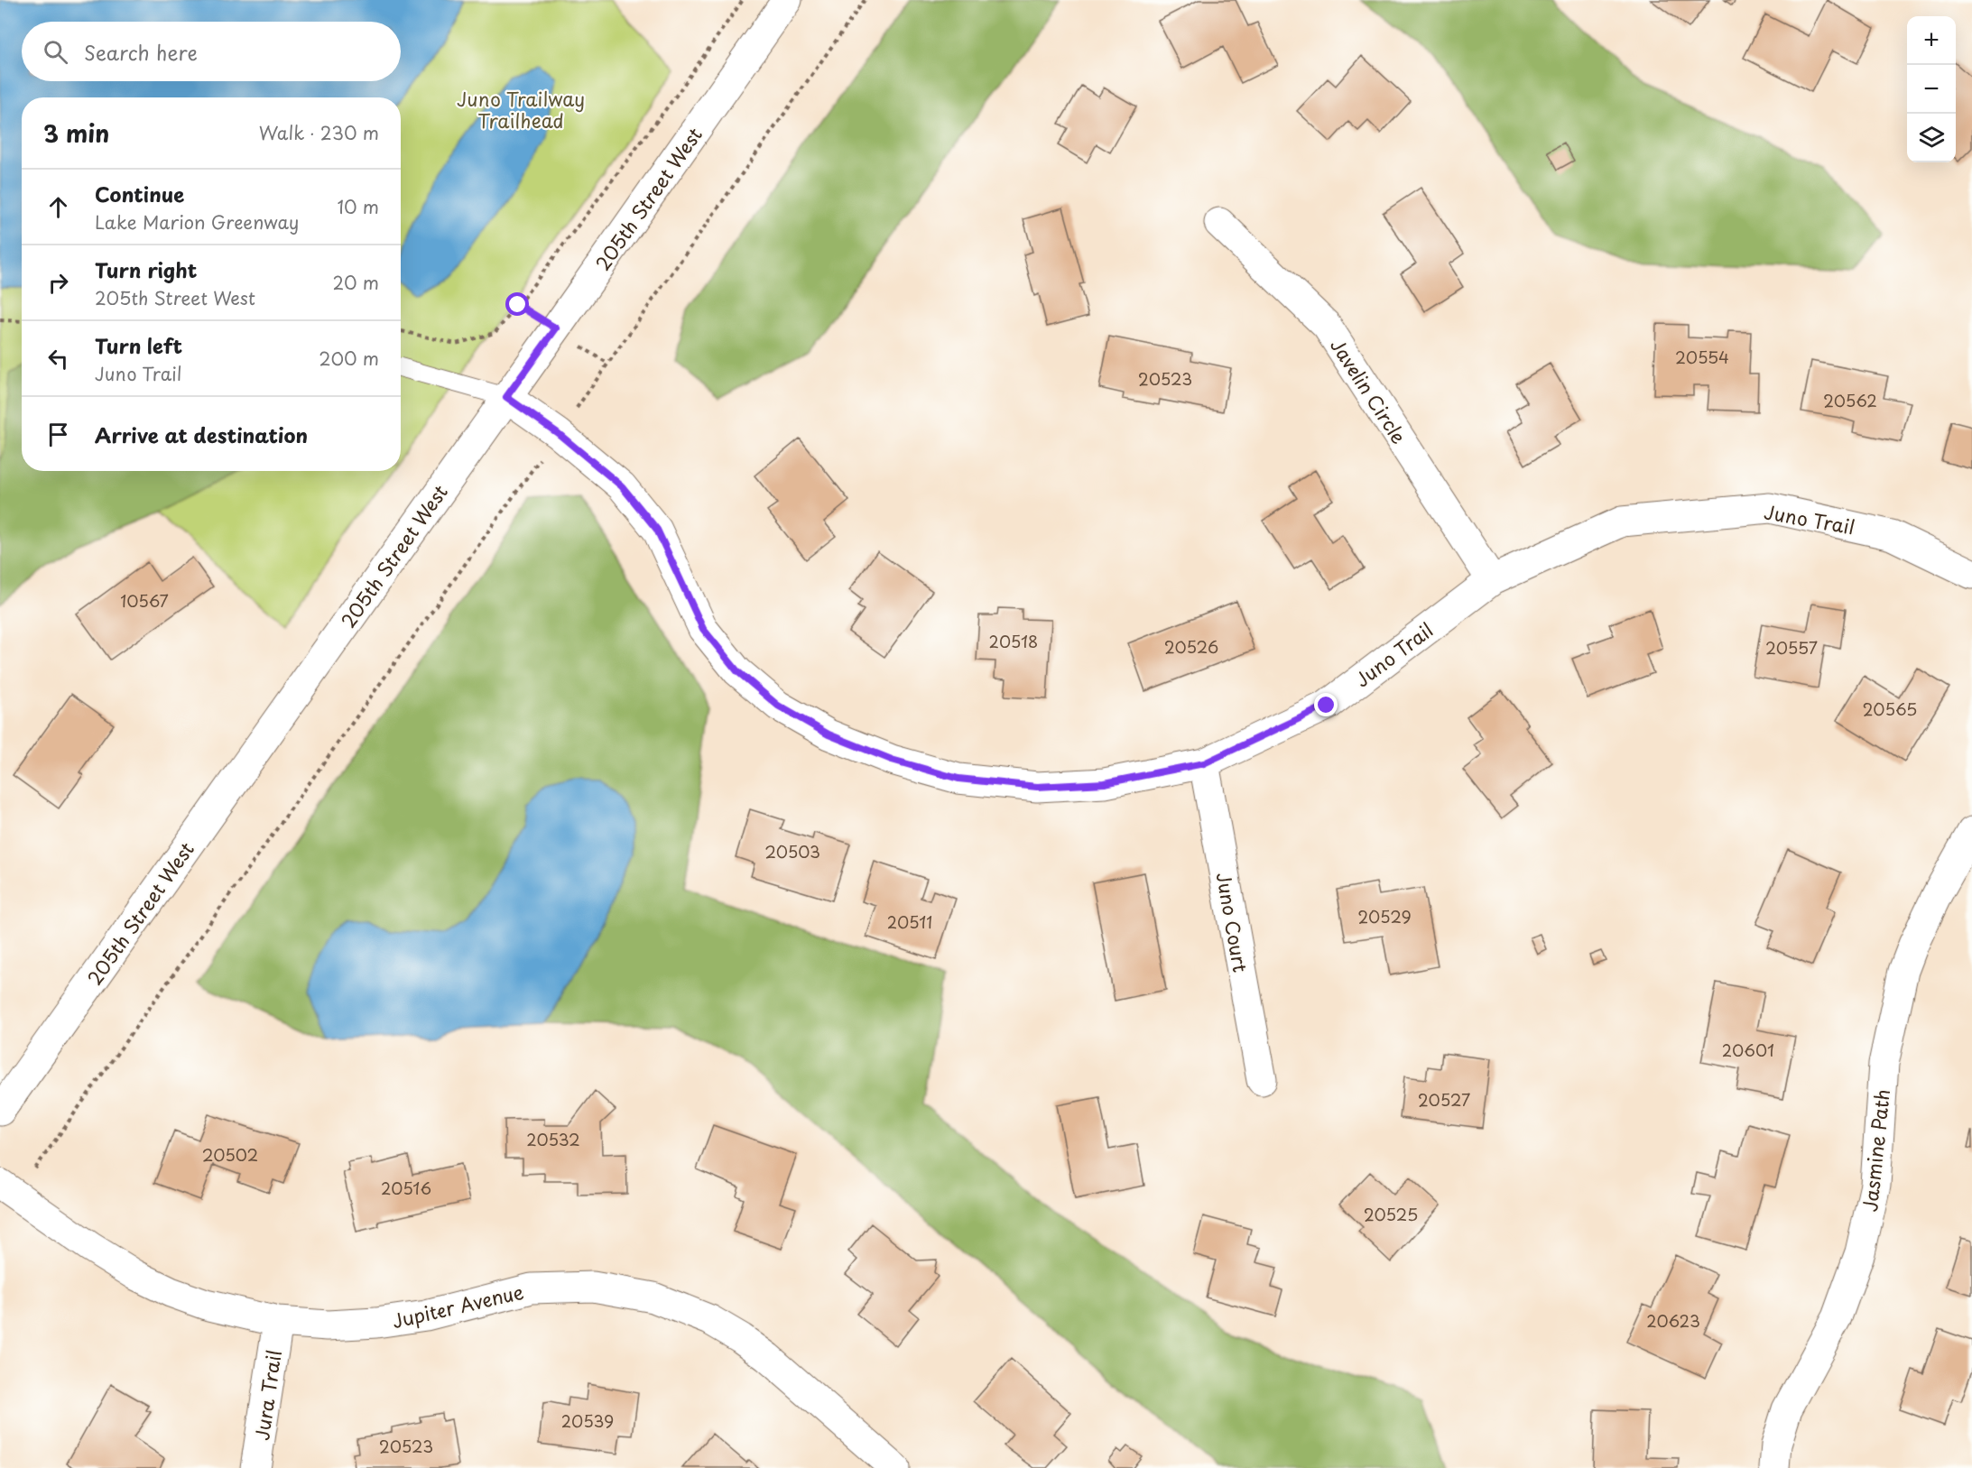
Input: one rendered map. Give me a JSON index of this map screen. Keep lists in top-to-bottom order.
{
  "streets": {
    "street": [
      "205th Street West",
      "Javelin Circle",
      "Juno Trail",
      "Juno Court",
      "Jasmine Path",
      "Jupiter Avenue",
      "Jura Trail"
    ]
  },
  "crossings": [
    ["205th Street West", "Juno Trail"],
    ["Javelin Circle", "Juno Trail"],
    ["Juno Trail", "Juno Court"],
    ["Jupiter Avenue", "Jura Trail"]
  ],
  "parks": ["Juno Trailway Trailhead"],
  "house_numbers": [
    "20554",
    "20523",
    "20562",
    "10567",
    "20518",
    "20526",
    "20557",
    "20565",
    "20503",
    "20529",
    "20511",
    "20601",
    "20527",
    "20532",
    "20502",
    "20516",
    "20525",
    "20623",
    "20539",
    "20523"
  ],
  "page": {
    "map_buttons": ["+", "−"],
    "search": "Search here",
    "heading": ["3 min", "Walk · 230 m"],
    "list": [
      ["Continue", "Lake Marion Greenway", "10 m"],
      ["Turn right", "205th Street West", "20 m"],
      ["Turn left", "Juno Trail", "200 m"],
      "Arrive at destination"
    ]
  }
}
